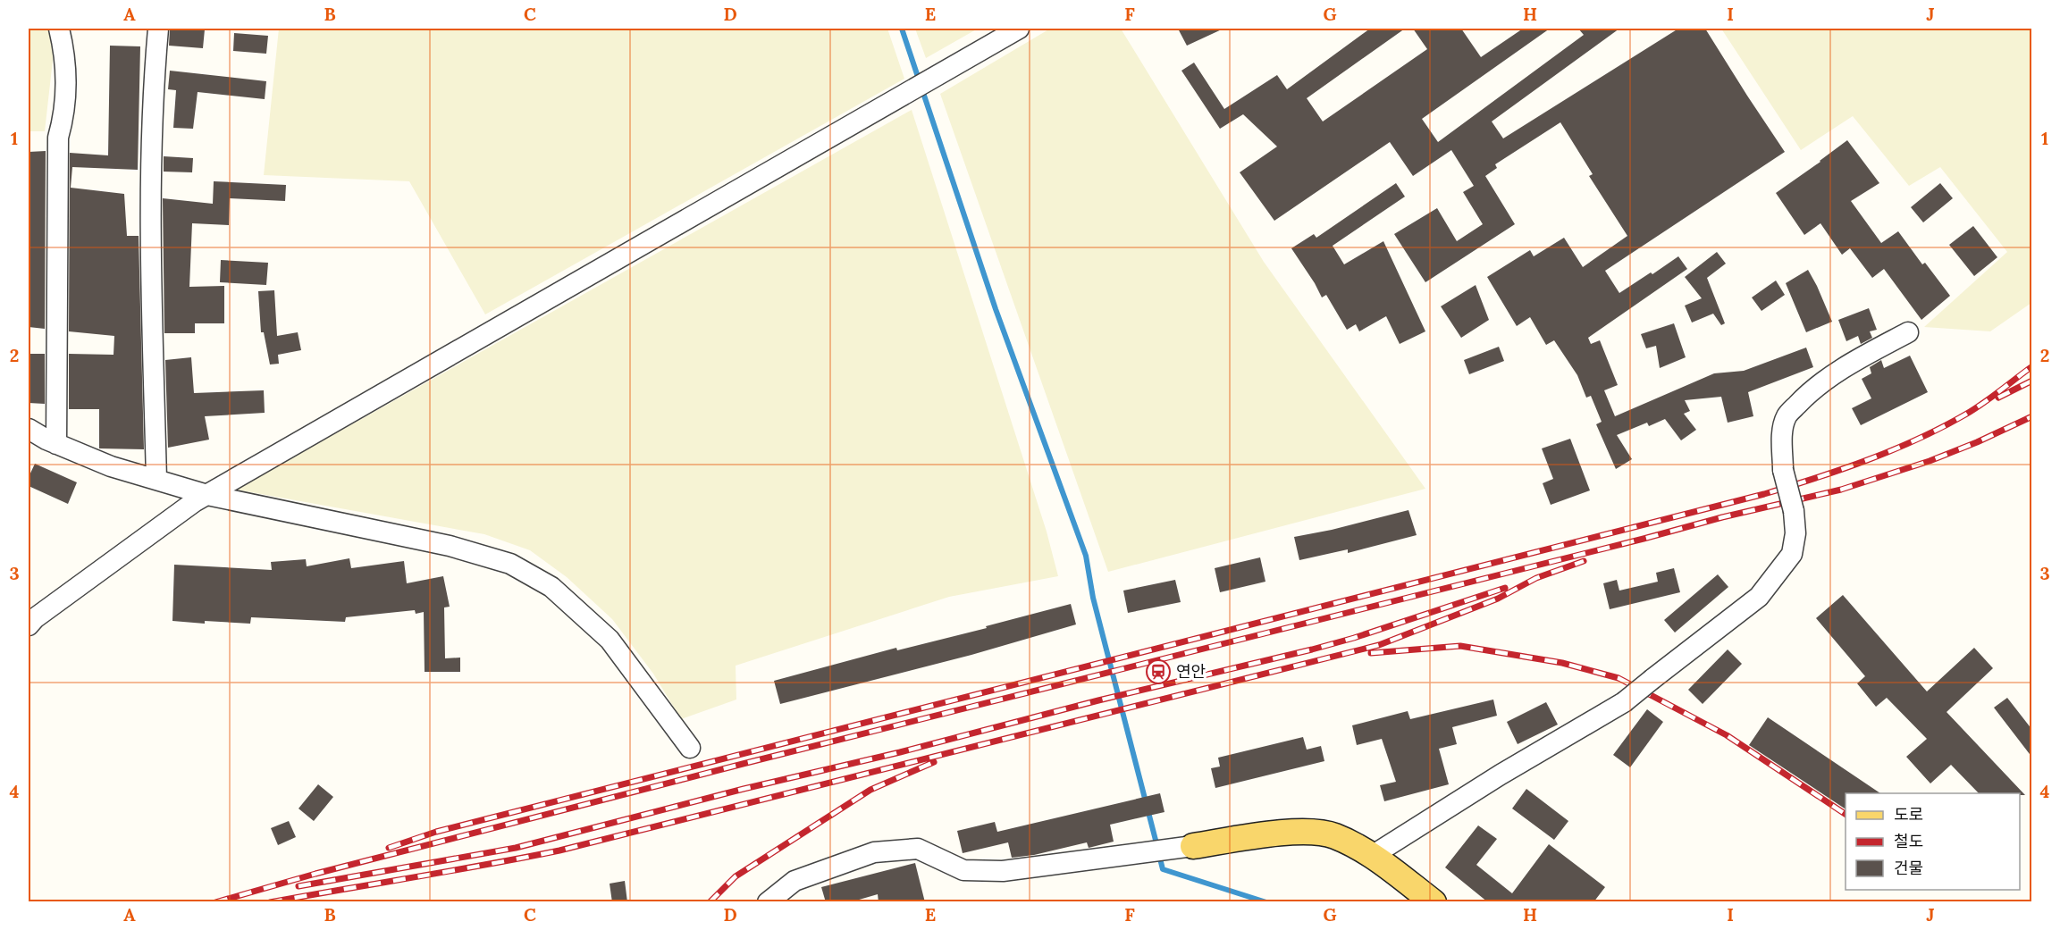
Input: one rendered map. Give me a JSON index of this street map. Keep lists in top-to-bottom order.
{
  "places": {
    "station": ["연안"]
  },
  "legend": ["도로", "철도", "건물"],
  "grid": {
    "columns": [
      "A",
      "B",
      "C",
      "D",
      "E",
      "F",
      "G",
      "H",
      "I",
      "J"
    ],
    "rows": [
      "1",
      "2",
      "3",
      "4"
    ]
  }
}
